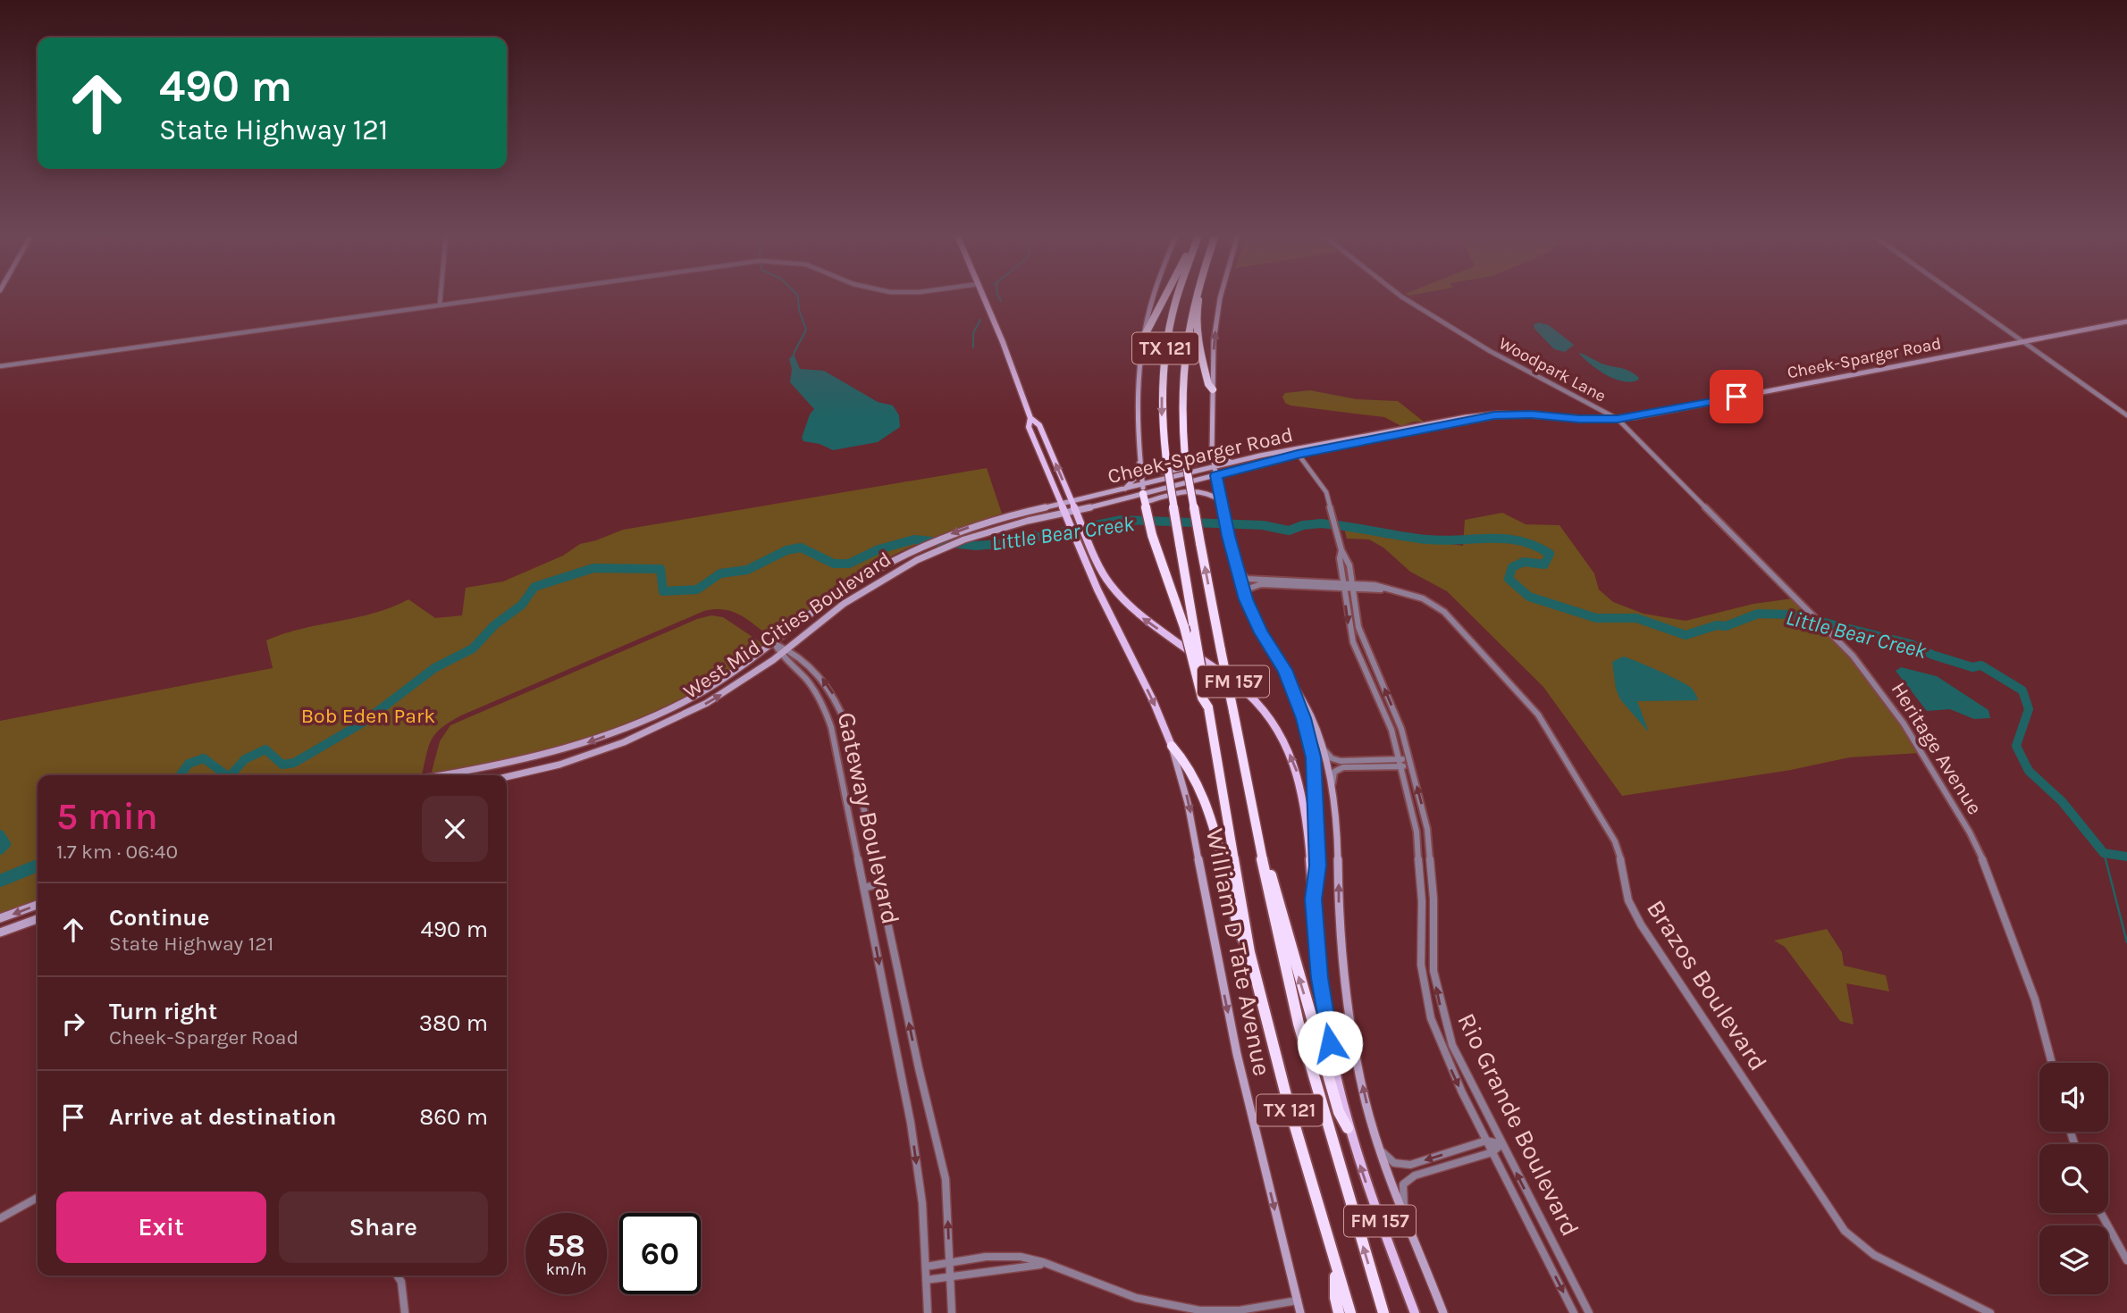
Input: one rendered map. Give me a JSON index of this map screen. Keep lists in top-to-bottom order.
{
  "streets": {
    "highway": ["TX 121", "FM 157"],
    "main road": ["Cheek-Sparger Road", "West Mid Cities Boulevard", "William D Tate Avenue"],
    "street": [
      "Woodpark Lane",
      "Heritage Avenue",
      "Gateway Boulevard",
      "Brazos Boulevard",
      "Rio Grande Boulevard"
    ]
  },
  "crossings": [
    ["TX 121", "FM 157"],
    ["Cheek-Sparger Road", "Woodpark Lane"],
    ["Cheek-Sparger Road", "West Mid Cities Boulevard"],
    ["Cheek-Sparger Road", "FM 157"],
    ["Cheek-Sparger Road", "Heritage Avenue"],
    ["Cheek-Sparger Road", "Rio Grande Boulevard"],
    ["Woodpark Lane", "Heritage Avenue"],
    ["West Mid Cities Boulevard", "FM 157"],
    ["West Mid Cities Boulevard", "Gateway Boulevard"],
    ["FM 157", "William D Tate Avenue"],
    ["Brazos Boulevard", "Rio Grande Boulevard"]
  ],
  "one_way": ["William D Tate Avenue"],
  "water": ["Little Bear Creek"],
  "parks": ["Bob Eden Park"],
  "page": {
    "turn": ["490 m", "State Highway 121"],
    "heading": ["5 min", "1.7 km · 06:40"],
    "list": [
      {
        "name": "Continue",
        "note": "State Highway 121",
        "value": "490 m"
      },
      {
        "name": "Turn right",
        "note": "Cheek-Sparger Road",
        "value": "380 m"
      },
      {
        "name": "Arrive at destination",
        "value": "860 m"
      }
    ],
    "buttons": ["Exit", "Share"],
    "speed": "58 km/h",
    "limit": "60"
  }
}
